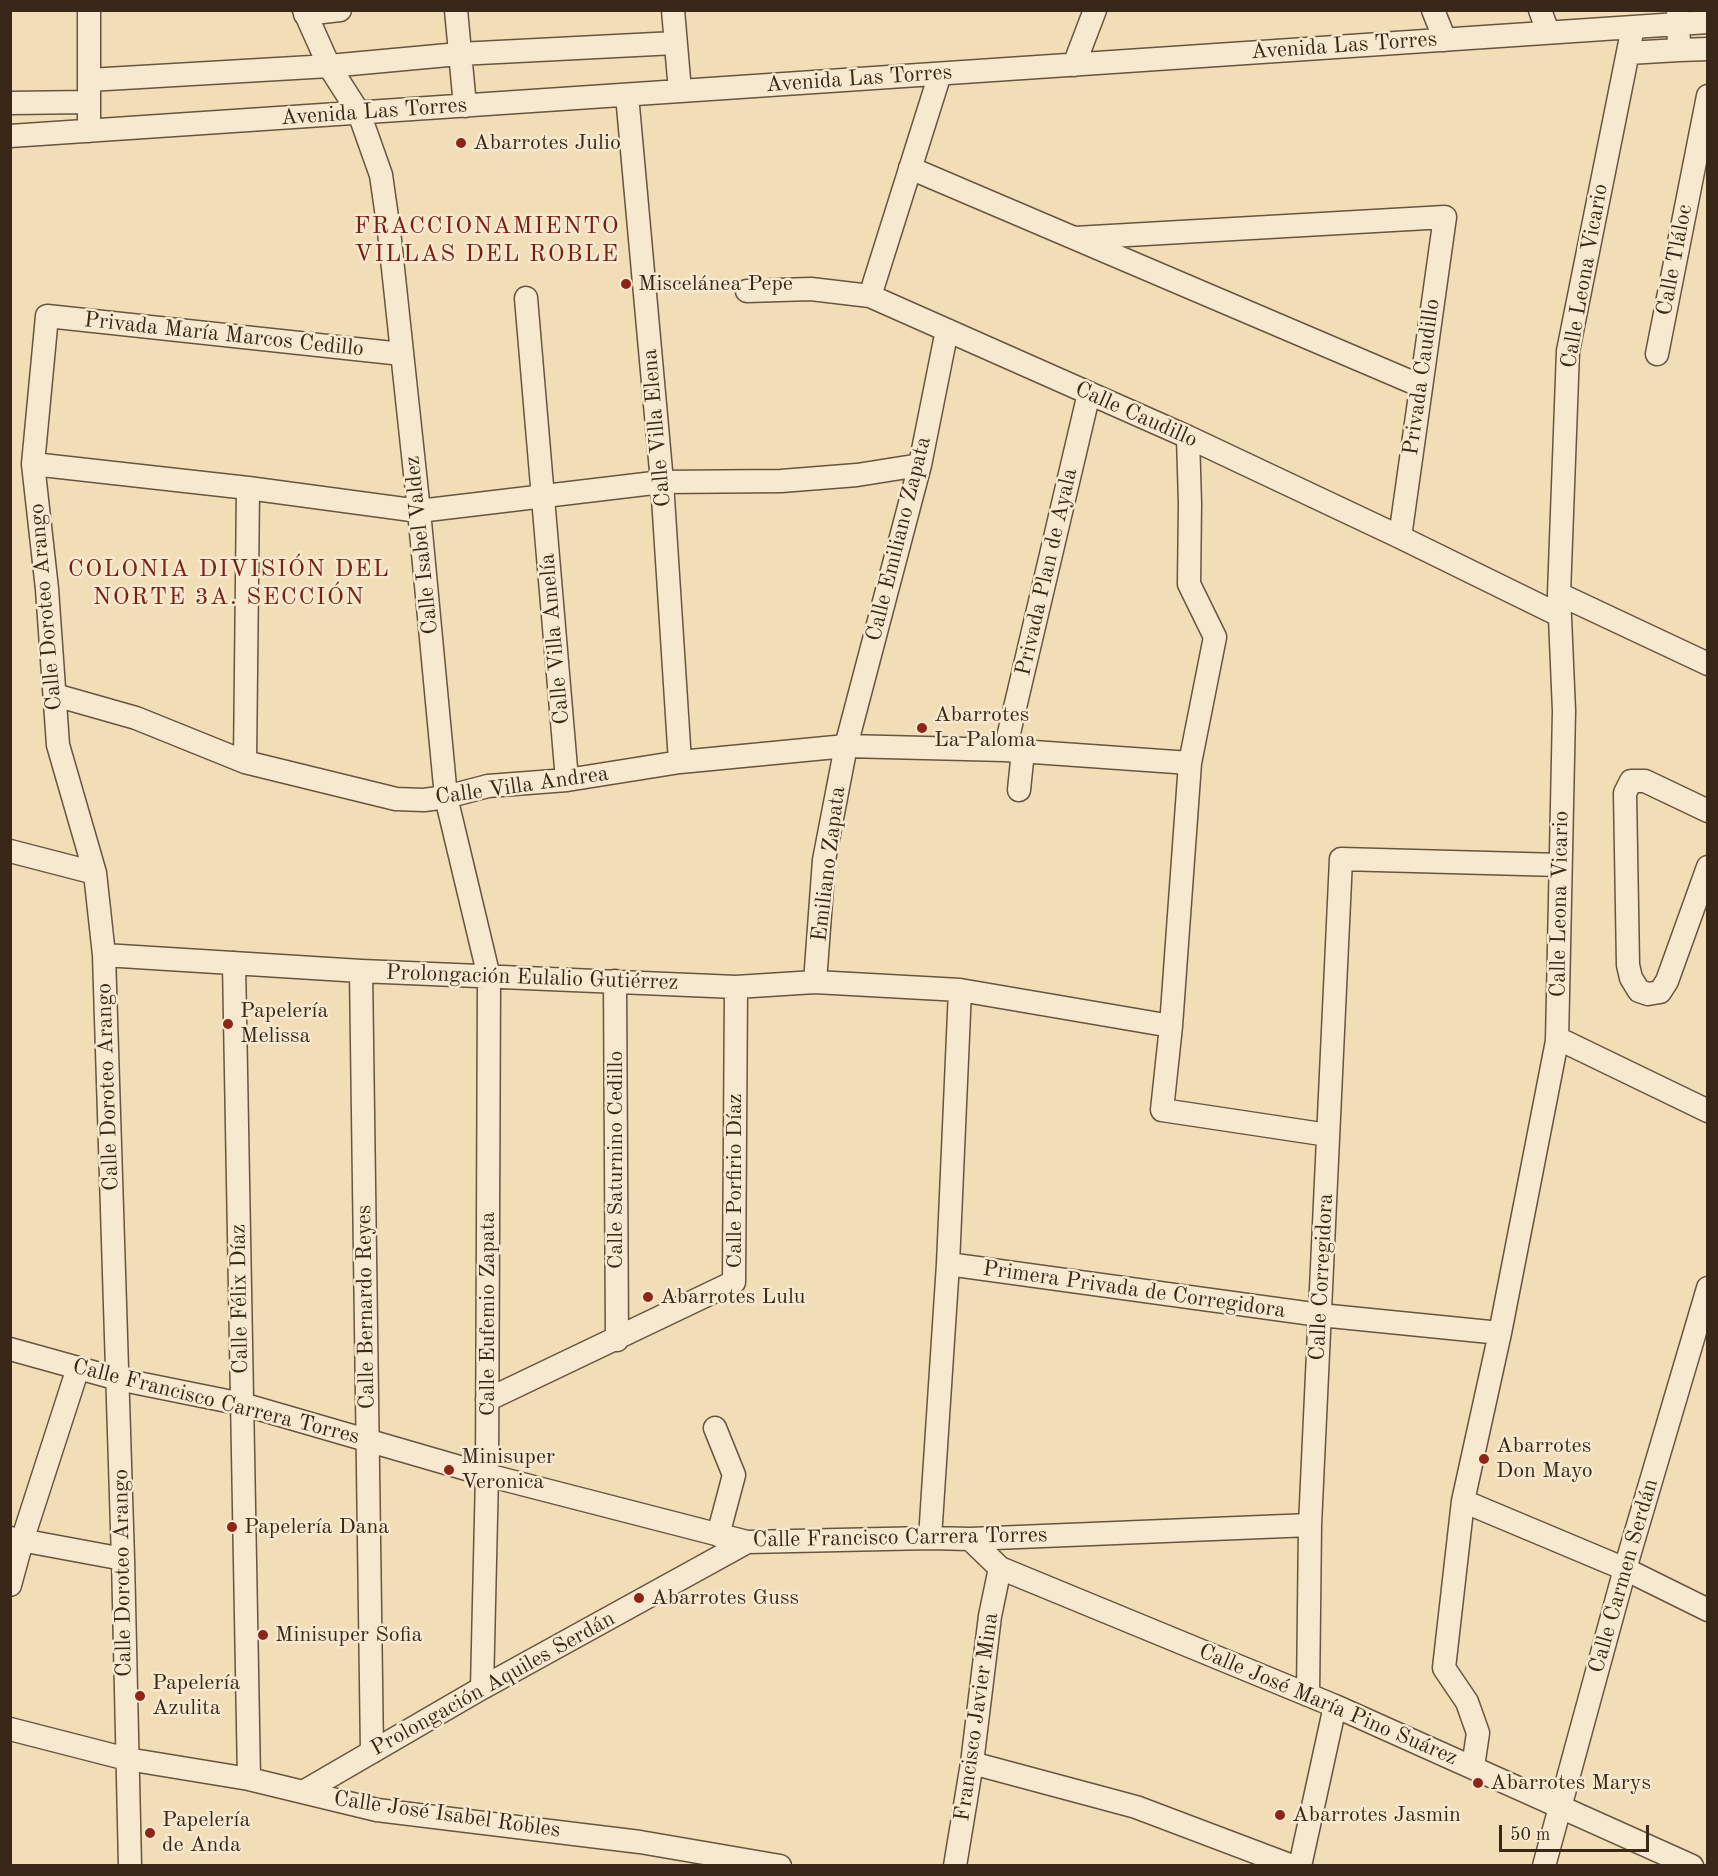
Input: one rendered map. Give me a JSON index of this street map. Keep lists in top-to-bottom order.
{
  "streets": {
    "street": [
      "Avenida Las Torres",
      "Calle Tláloc",
      "Calle Leona Vicario",
      "Privada María Marcos Cedillo",
      "Privada Caudillo",
      "Calle Caudillo",
      "Calle Villa Elena",
      "Calle Emiliano Zapata",
      "Calle Isabel Valdez",
      "Privada Plan de Ayala",
      "Calle Doroteo Arango",
      "Calle Villa Amelía",
      "Calle Villa Andrea",
      "Emiliano Zapata",
      "Prolongación Eulalio Gutiérrez",
      "Calle Saturnino Cedillo",
      "Calle Porfirio Díaz",
      "Calle Corregidora",
      "Primera Privada de Corregidora",
      "Calle Félix Díaz",
      "Calle Bernardo Reyes",
      "Calle Eufemio Zapata",
      "Calle Francisco Carrera Torres",
      "Calle Carmen Serdán",
      "Prolongación Aquiles Serdán",
      "Calle José María Pino Suárez",
      "Francisco Javier Mina",
      "Calle José Isabel Robles"
    ]
  },
  "crossings": [
    ["Avenida Las Torres", "Calle Leona Vicario"],
    ["Avenida Las Torres", "Calle Villa Elena"],
    ["Avenida Las Torres", "Calle Isabel Valdez"],
    ["Calle Leona Vicario", "Calle Caudillo"],
    ["Calle Leona Vicario", "Calle Corregidora"],
    ["Calle Leona Vicario", "Primera Privada de Corregidora"],
    ["Calle Leona Vicario", "Calle José María Pino Suárez"],
    ["Privada María Marcos Cedillo", "Calle Isabel Valdez"],
    ["Privada María Marcos Cedillo", "Calle Doroteo Arango"],
    ["Privada Caudillo", "Calle Caudillo"],
    ["Calle Caudillo", "Calle Emiliano Zapata"],
    ["Calle Caudillo", "Privada Plan de Ayala"],
    ["Calle Villa Elena", "Calle Villa Andrea"],
    ["Calle Emiliano Zapata", "Calle Villa Andrea"],
    ["Calle Emiliano Zapata", "Emiliano Zapata"],
    ["Calle Isabel Valdez", "Calle Villa Andrea"],
    ["Calle Isabel Valdez", "Prolongación Eulalio Gutiérrez"],
    ["Calle Isabel Valdez", "Calle Eufemio Zapata"],
    ["Privada Plan de Ayala", "Calle Villa Andrea"],
    ["Calle Doroteo Arango", "Calle Villa Andrea"],
    ["Calle Doroteo Arango", "Prolongación Eulalio Gutiérrez"],
    ["Calle Doroteo Arango", "Calle Francisco Carrera Torres"],
    ["Calle Doroteo Arango", "Calle José Isabel Robles"],
    ["Calle Villa Amelía", "Calle Villa Andrea"],
    ["Calle Villa Andrea", "Emiliano Zapata"],
    ["Emiliano Zapata", "Prolongación Eulalio Gutiérrez"],
    ["Prolongación Eulalio Gutiérrez", "Calle Saturnino Cedillo"],
    ["Prolongación Eulalio Gutiérrez", "Calle Porfirio Díaz"],
    ["Prolongación Eulalio Gutiérrez", "Calle Félix Díaz"],
    ["Prolongación Eulalio Gutiérrez", "Calle Bernardo Reyes"],
    ["Prolongación Eulalio Gutiérrez", "Calle Eufemio Zapata"],
    ["Calle Saturnino Cedillo", "Calle Porfirio Díaz"],
    ["Calle Porfirio Díaz", "Calle Eufemio Zapata"],
    ["Calle Corregidora", "Primera Privada de Corregidora"],
    ["Calle Corregidora", "Calle Francisco Carrera Torres"],
    ["Calle Corregidora", "Calle José María Pino Suárez"],
    ["Calle Félix Díaz", "Calle Francisco Carrera Torres"],
    ["Calle Félix Díaz", "Calle José Isabel Robles"],
    ["Calle Bernardo Reyes", "Calle Francisco Carrera Torres"],
    ["Calle Bernardo Reyes", "Prolongación Aquiles Serdán"],
    ["Calle Eufemio Zapata", "Calle Francisco Carrera Torres"],
    ["Calle Eufemio Zapata", "Prolongación Aquiles Serdán"],
    ["Calle Francisco Carrera Torres", "Prolongación Aquiles Serdán"],
    ["Calle Francisco Carrera Torres", "Calle José María Pino Suárez"],
    ["Calle Carmen Serdán", "Calle José María Pino Suárez"],
    ["Prolongación Aquiles Serdán", "Calle José Isabel Robles"],
    ["Calle José María Pino Suárez", "Francisco Javier Mina"]
  ],
  "districts": ["FRACCIONAMIENTO VILLAS DEL ROBLE", "COLONIA DIVISIÓN DEL NORTE 3A. SECCIÓN"],
  "places": [
    "Abarrotes Julio",
    "Miscelánea Pepe",
    "Abarrotes La Paloma",
    "Papelería Melissa",
    "Abarrotes Lulu",
    "Abarrotes Don Mayo",
    "Minisuper Veronica",
    "Papelería Dana",
    "Abarrotes Guss",
    "Minisuper Sofia",
    "Papelería Azulita",
    "Abarrotes Marys",
    "Abarrotes Jasmin",
    "Papelería de Anda"
  ],
  "scale_bar": "50 m"
}
